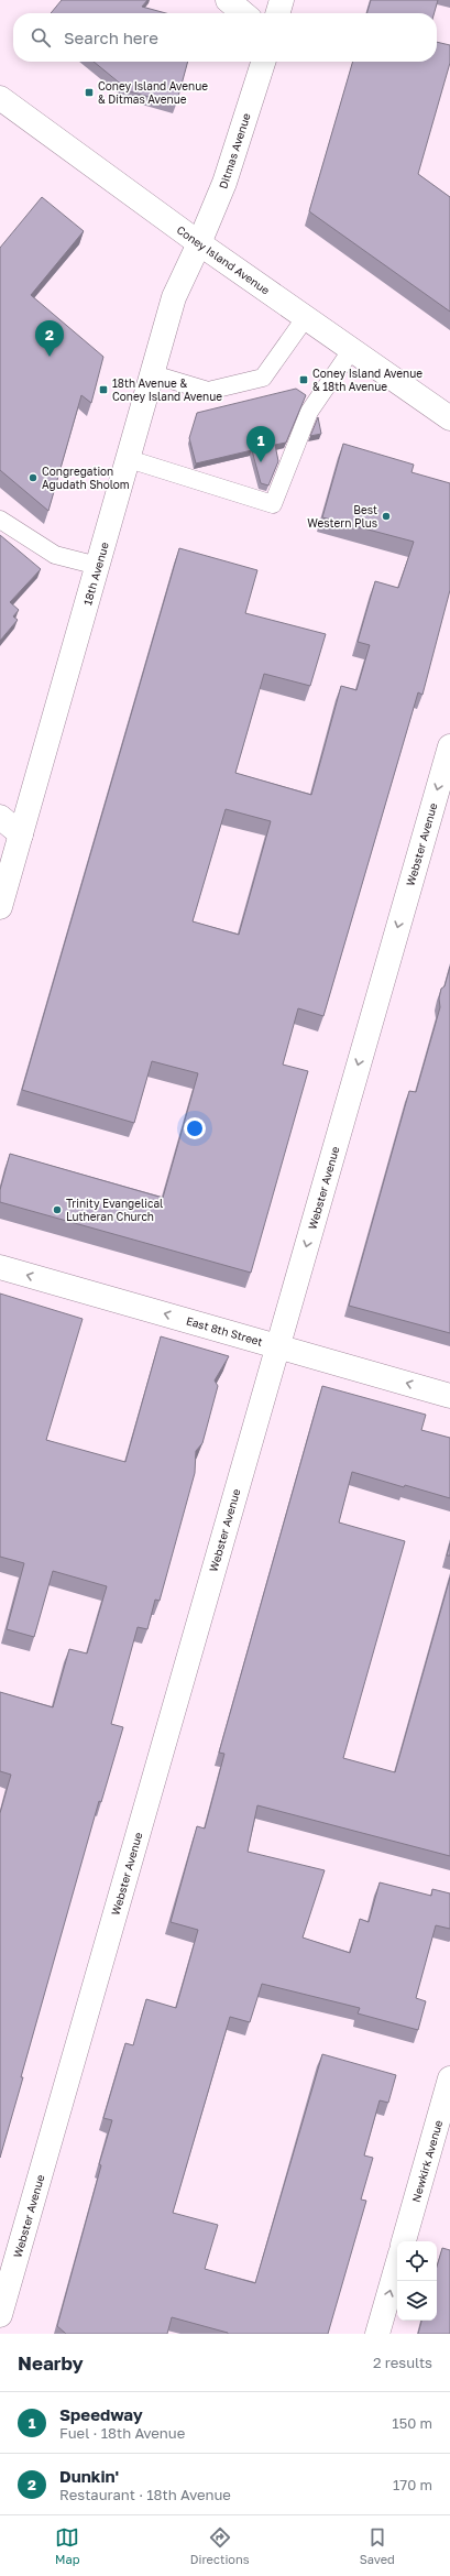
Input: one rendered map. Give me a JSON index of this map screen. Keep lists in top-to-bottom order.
{
  "streets": {
    "street": [
      "Ditmas Avenue",
      "Coney Island Avenue",
      "18th Avenue",
      "Webster Avenue",
      "East 8th Street",
      "Newkirk Avenue"
    ]
  },
  "crossings": [
    ["Ditmas Avenue", "Coney Island Avenue"],
    ["Ditmas Avenue", "18th Avenue"],
    ["Coney Island Avenue", "18th Avenue"],
    ["Webster Avenue", "East 8th Street"]
  ],
  "one_way": ["Webster Avenue", "East 8th Street"],
  "places": {
    "transit": ["Coney Island Avenue & Ditmas Avenue", "Coney Island Avenue & 18th Avenue", "18th Avenue & Coney Island Avenue"],
    "other": ["Congregation Agudath Sholom", "Best Western Plus", "Trinity Evangelical Lutheran Church"]
  },
  "page": {
    "search": "Search here",
    "pins": ["2", "1"],
    "heading": ["Nearby", "2 results"],
    "list": [
      {
        "mark": "1",
        "name": "Speedway",
        "note": "Fuel · 18th Avenue",
        "value": "150 m"
      },
      {
        "mark": "2",
        "name": "Dunkin'",
        "note": "Restaurant · 18th Avenue",
        "value": "170 m"
      }
    ],
    "nav": ["Map", "Directions", "Saved"]
  }
}
